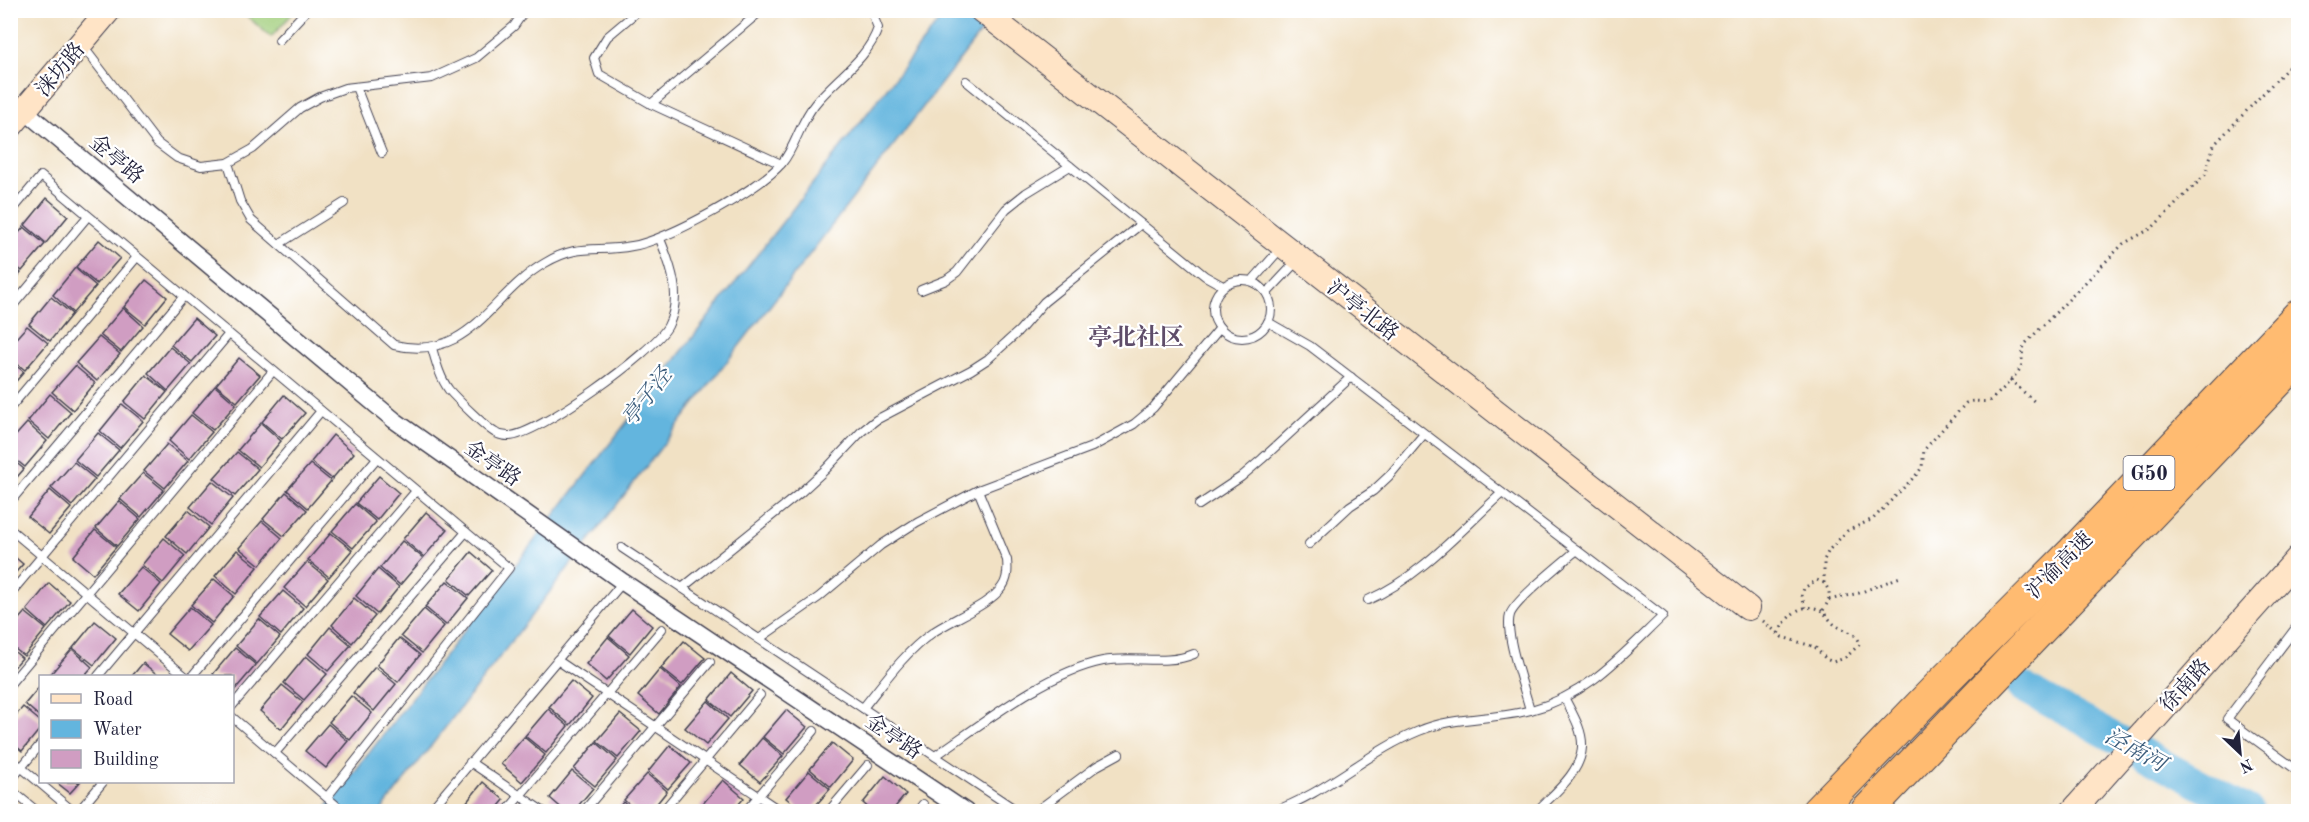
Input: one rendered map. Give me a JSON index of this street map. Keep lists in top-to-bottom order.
{
  "streets": {
    "highway": ["G50", "沪渝高速"],
    "street": [
      "涞坊路",
      "金亭路",
      "沪亭北路",
      "徐南路"
    ]
  },
  "crossings": [
    ["涞坊路", "金亭路"]
  ],
  "districts": ["亭北社区"],
  "water": ["亭子泾", "泾南河"],
  "legend": ["Road", "Water", "Building"],
  "north": "bottom right"
}
